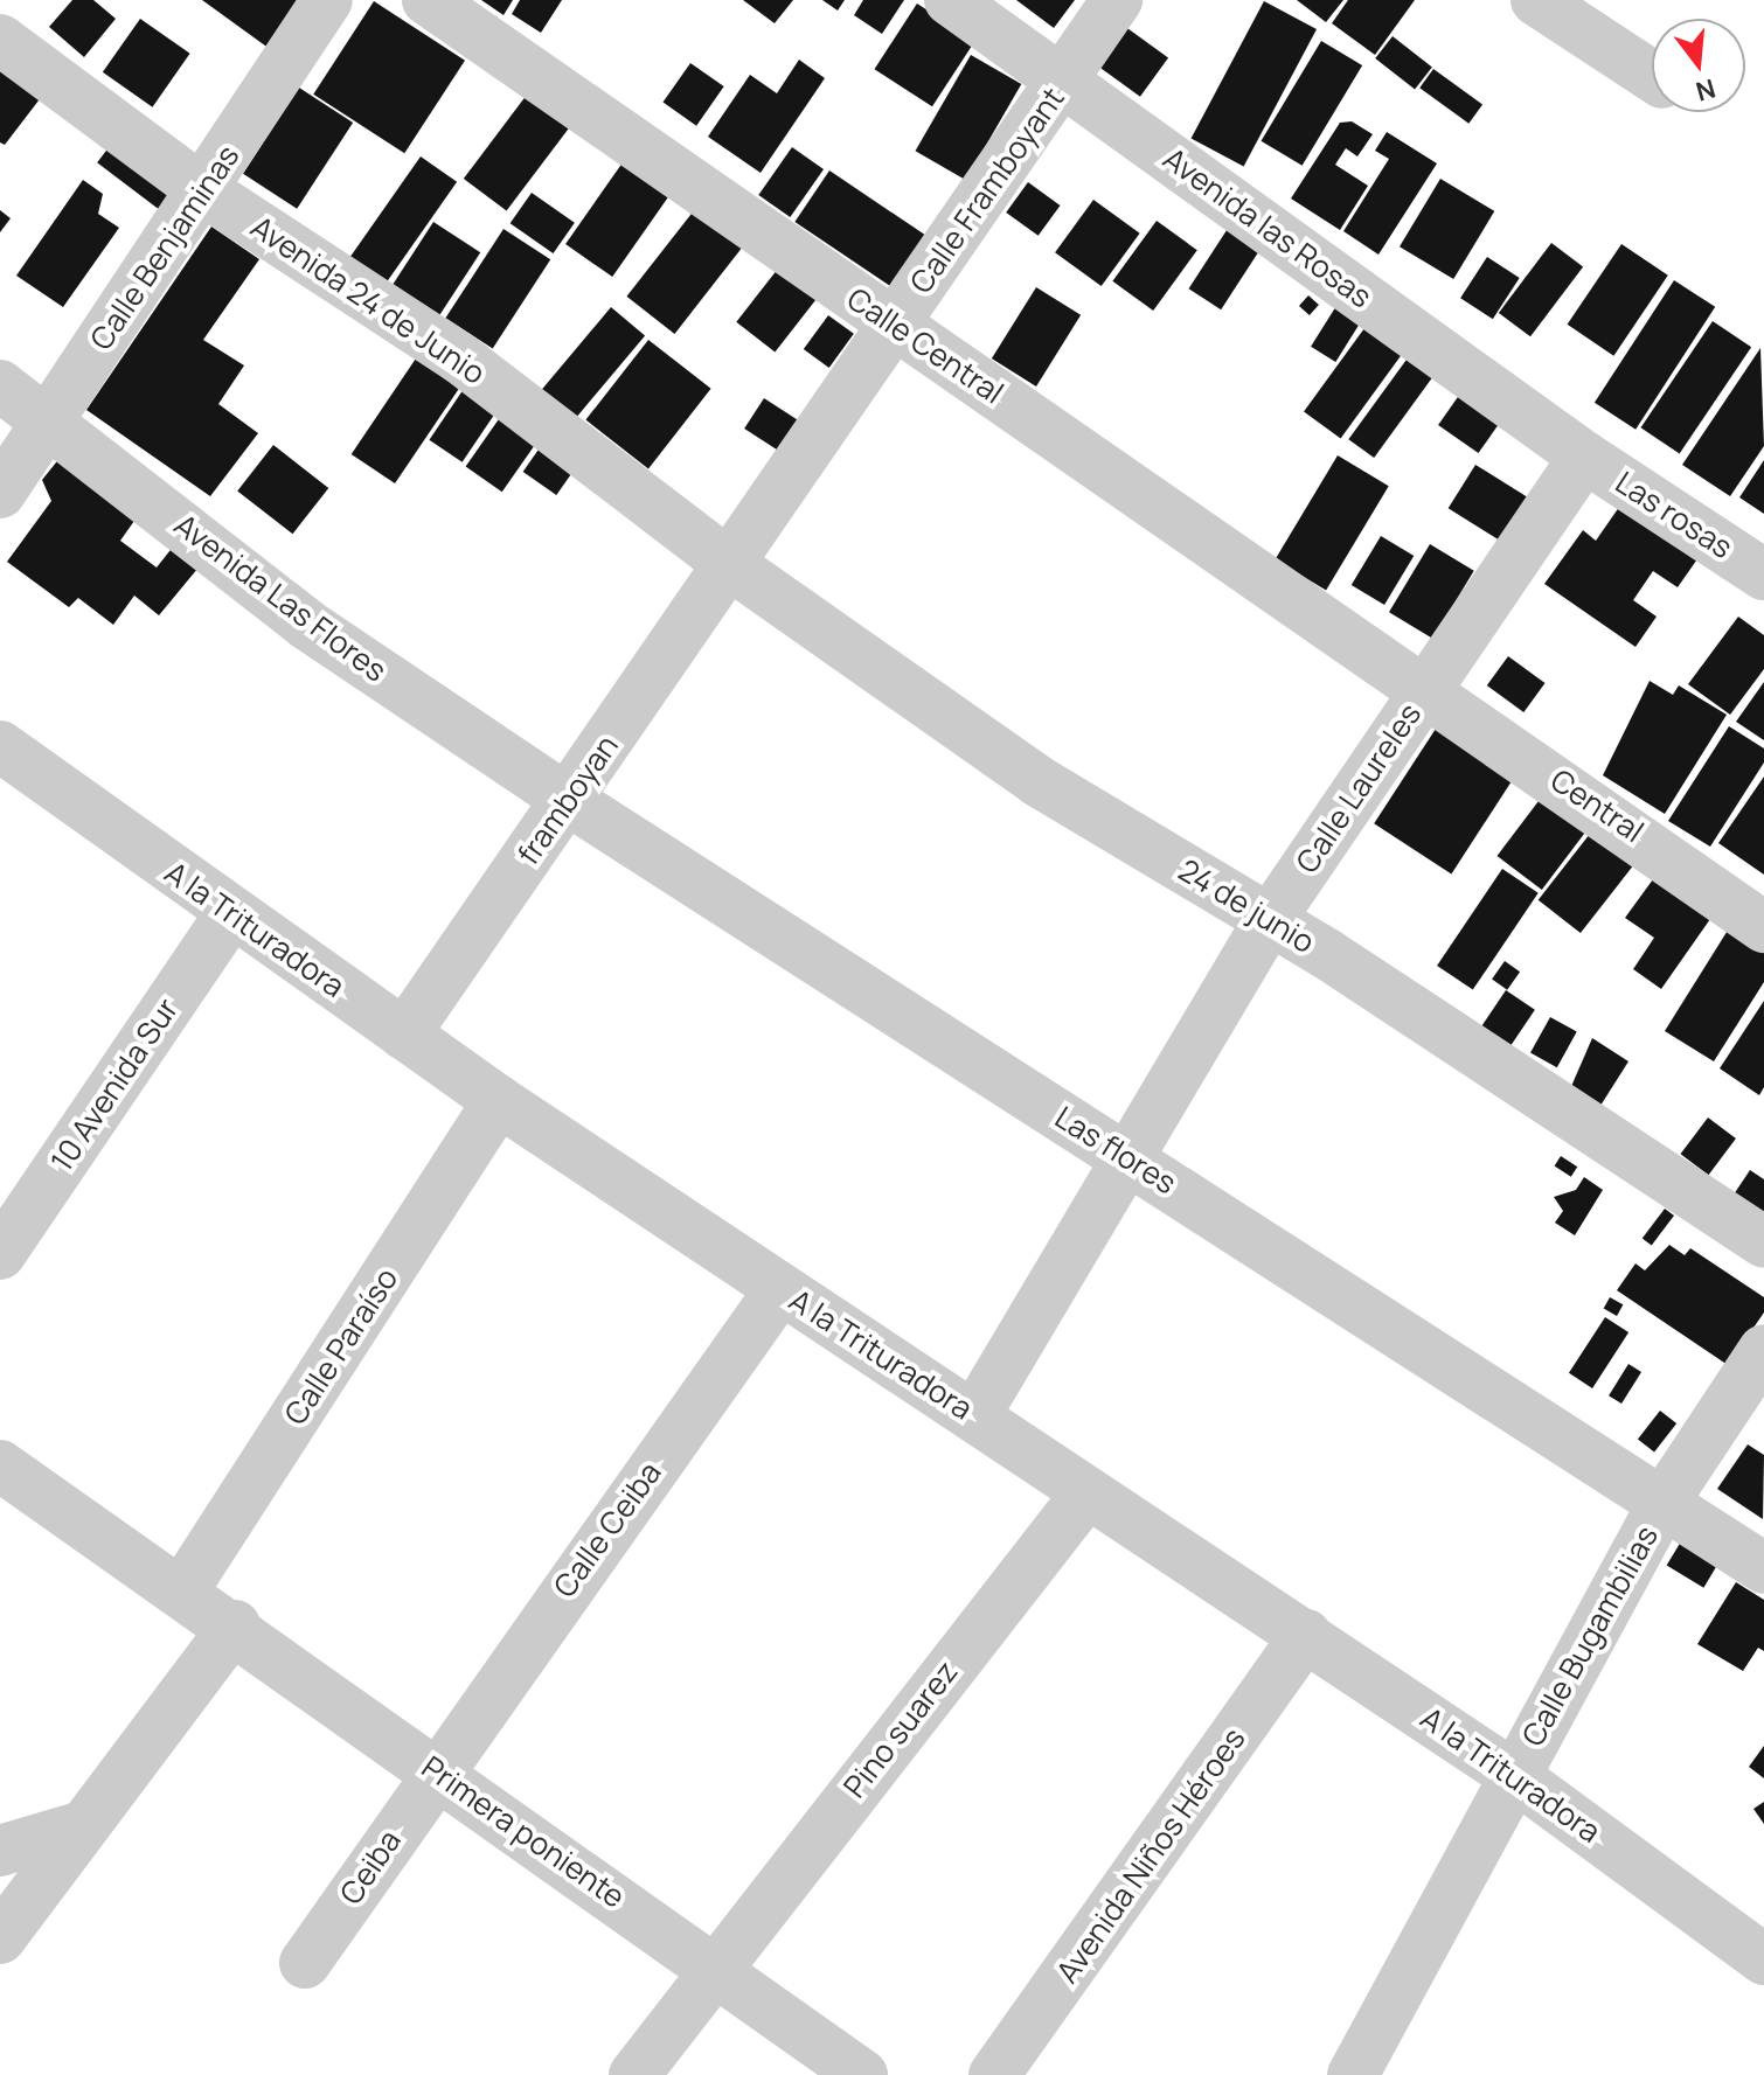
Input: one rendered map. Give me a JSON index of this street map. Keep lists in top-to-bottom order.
{
  "streets": {
    "street": [
      "Calle Framboyant",
      "Avenida las Rosas",
      "Calle Benjaminas",
      "Avenida 24 de Junio",
      "Calle Central",
      "Las rosas",
      "Avenida Las Flores",
      "Calle Laureles",
      "framboyan",
      "Central",
      "24 de junio",
      "A la Trituradora",
      "10 Avenida Sur",
      "Las flores",
      "Calle Paraíso",
      "Calle Ceiba",
      "Calle Bugambilias",
      "Pino suarez",
      "Primera poniente",
      "Avenida Niños Héroes",
      "Ceiba"
    ]
  },
  "crossings": [
    ["Calle Framboyant", "Avenida las Rosas"],
    ["Calle Framboyant", "Avenida 24 de Junio"],
    ["Calle Framboyant", "Calle Central"],
    ["Calle Framboyant", "framboyan"],
    ["Calle Framboyant", "24 de junio"],
    ["Avenida las Rosas", "Las rosas"],
    ["Avenida las Rosas", "Calle Laureles"],
    ["Calle Benjaminas", "Avenida 24 de Junio"],
    ["Calle Benjaminas", "Avenida Las Flores"],
    ["Avenida 24 de Junio", "framboyan"],
    ["Avenida 24 de Junio", "24 de junio"],
    ["Calle Central", "Calle Laureles"],
    ["Calle Central", "Central"],
    ["Las rosas", "Calle Laureles"],
    ["Avenida Las Flores", "framboyan"],
    ["Avenida Las Flores", "Las flores"],
    ["Calle Laureles", "Central"],
    ["Calle Laureles", "24 de junio"],
    ["Calle Laureles", "A la Trituradora"],
    ["Calle Laureles", "Las flores"],
    ["framboyan", "24 de junio"],
    ["framboyan", "A la Trituradora"],
    ["framboyan", "Las flores"],
    ["A la Trituradora", "10 Avenida Sur"],
    ["A la Trituradora", "Calle Paraíso"],
    ["A la Trituradora", "Calle Ceiba"],
    ["A la Trituradora", "Calle Bugambilias"],
    ["A la Trituradora", "Pino suarez"],
    ["A la Trituradora", "Avenida Niños Héroes"],
    ["Las flores", "Calle Bugambilias"],
    ["Calle Paraíso", "Primera poniente"],
    ["Calle Ceiba", "Primera poniente"],
    ["Calle Ceiba", "Ceiba"],
    ["Pino suarez", "Primera poniente"],
    ["Primera poniente", "Ceiba"]
  ],
  "north": "bottom"
}
